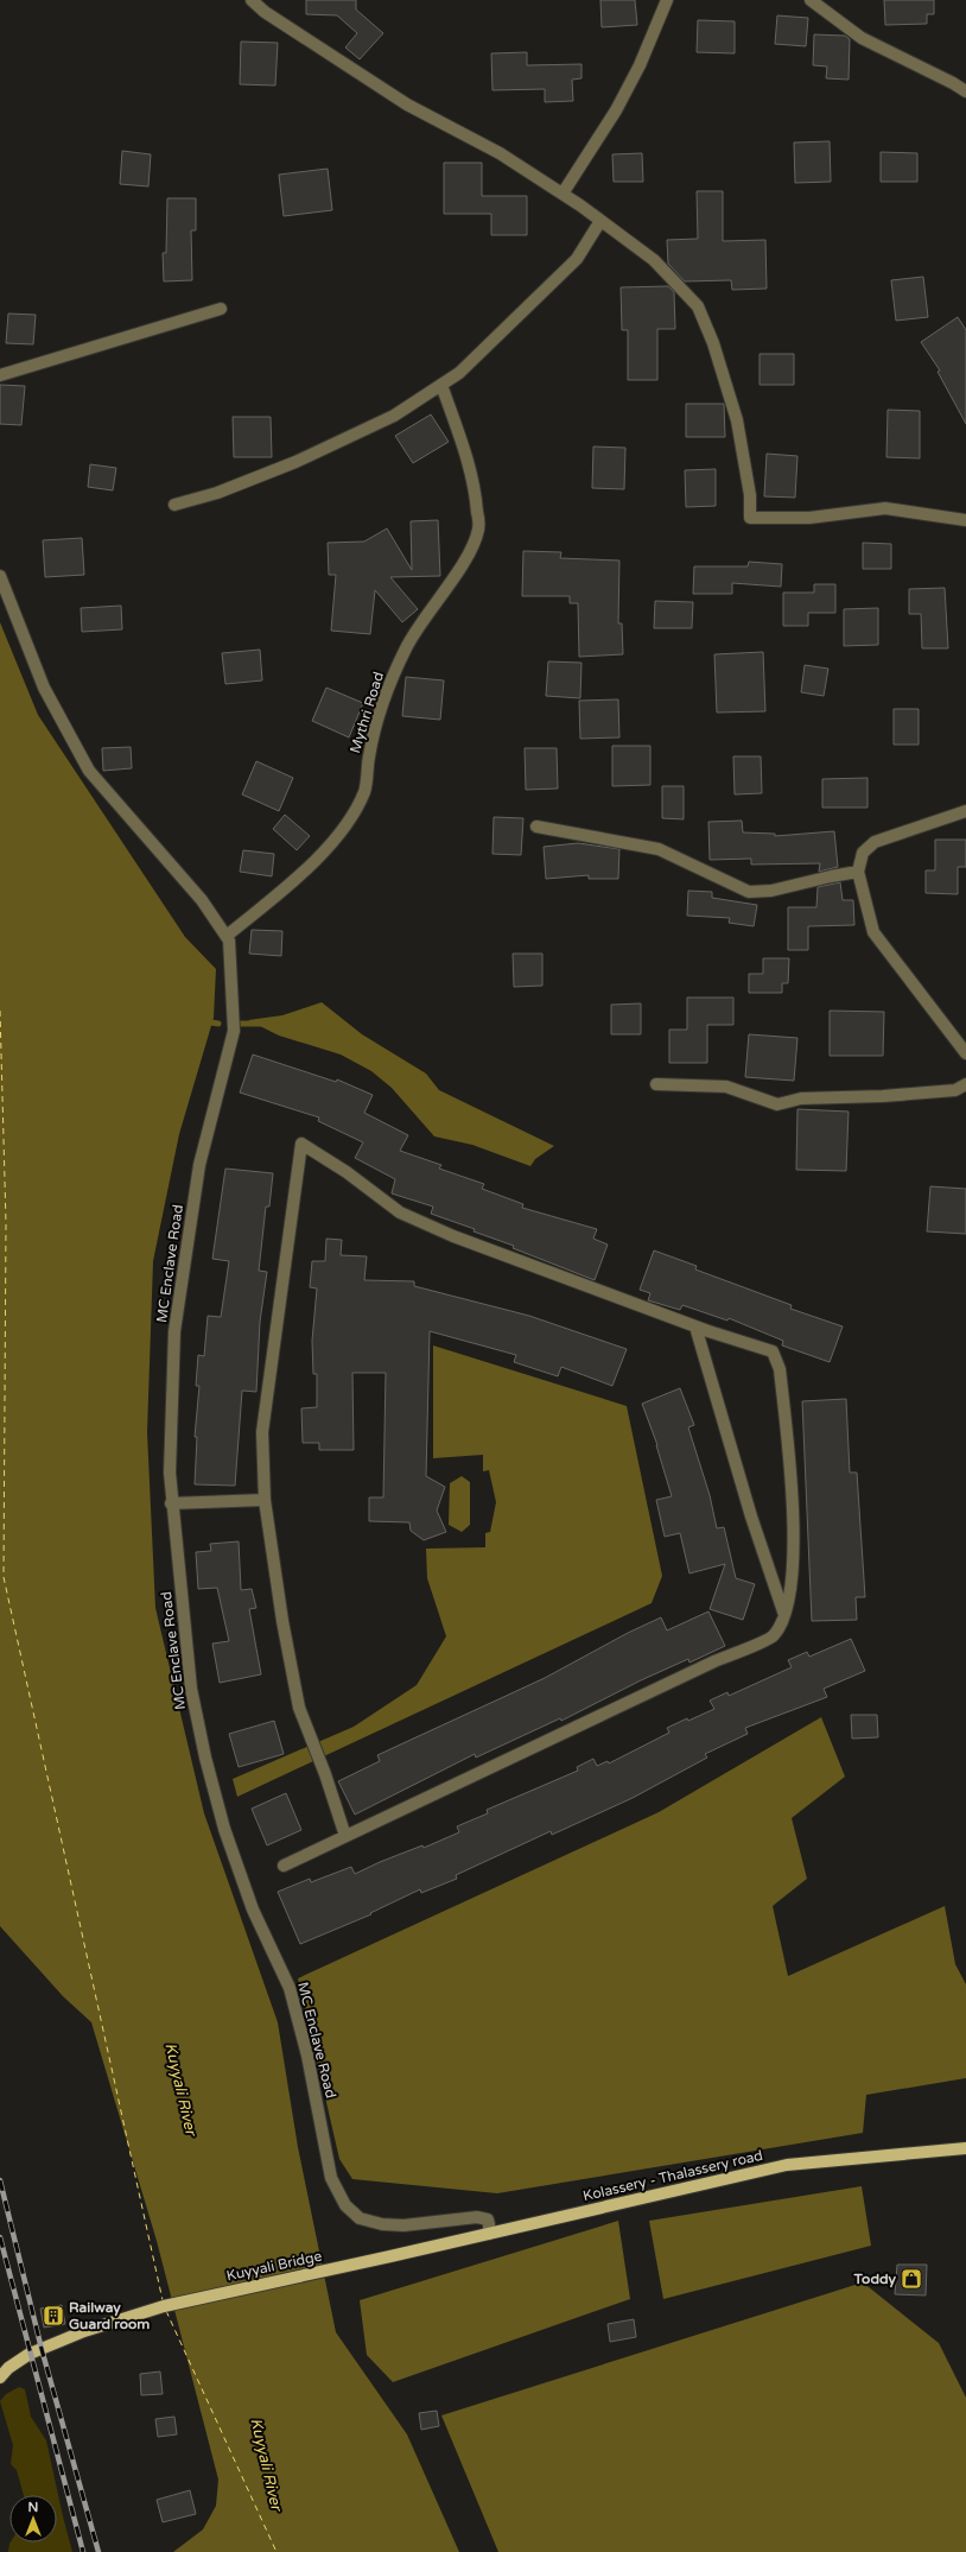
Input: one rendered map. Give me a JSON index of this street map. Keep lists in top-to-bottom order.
{
  "streets": {
    "main road": ["Kolassery - Thalassery road", "Kuyyali Bridge"],
    "street": ["Mythri Road", "MC Enclave Road"]
  },
  "crossings": [
    ["Mythri Road", "MC Enclave Road"],
    ["MC Enclave Road", "Kolassery - Thalassery road"],
    ["Kolassery - Thalassery road", "Kuyyali Bridge"]
  ],
  "water": ["Kuyyali River"],
  "places": {
    "shop": ["Toddy"],
    "building": ["Railway Guard room"]
  },
  "north": "top"
}
